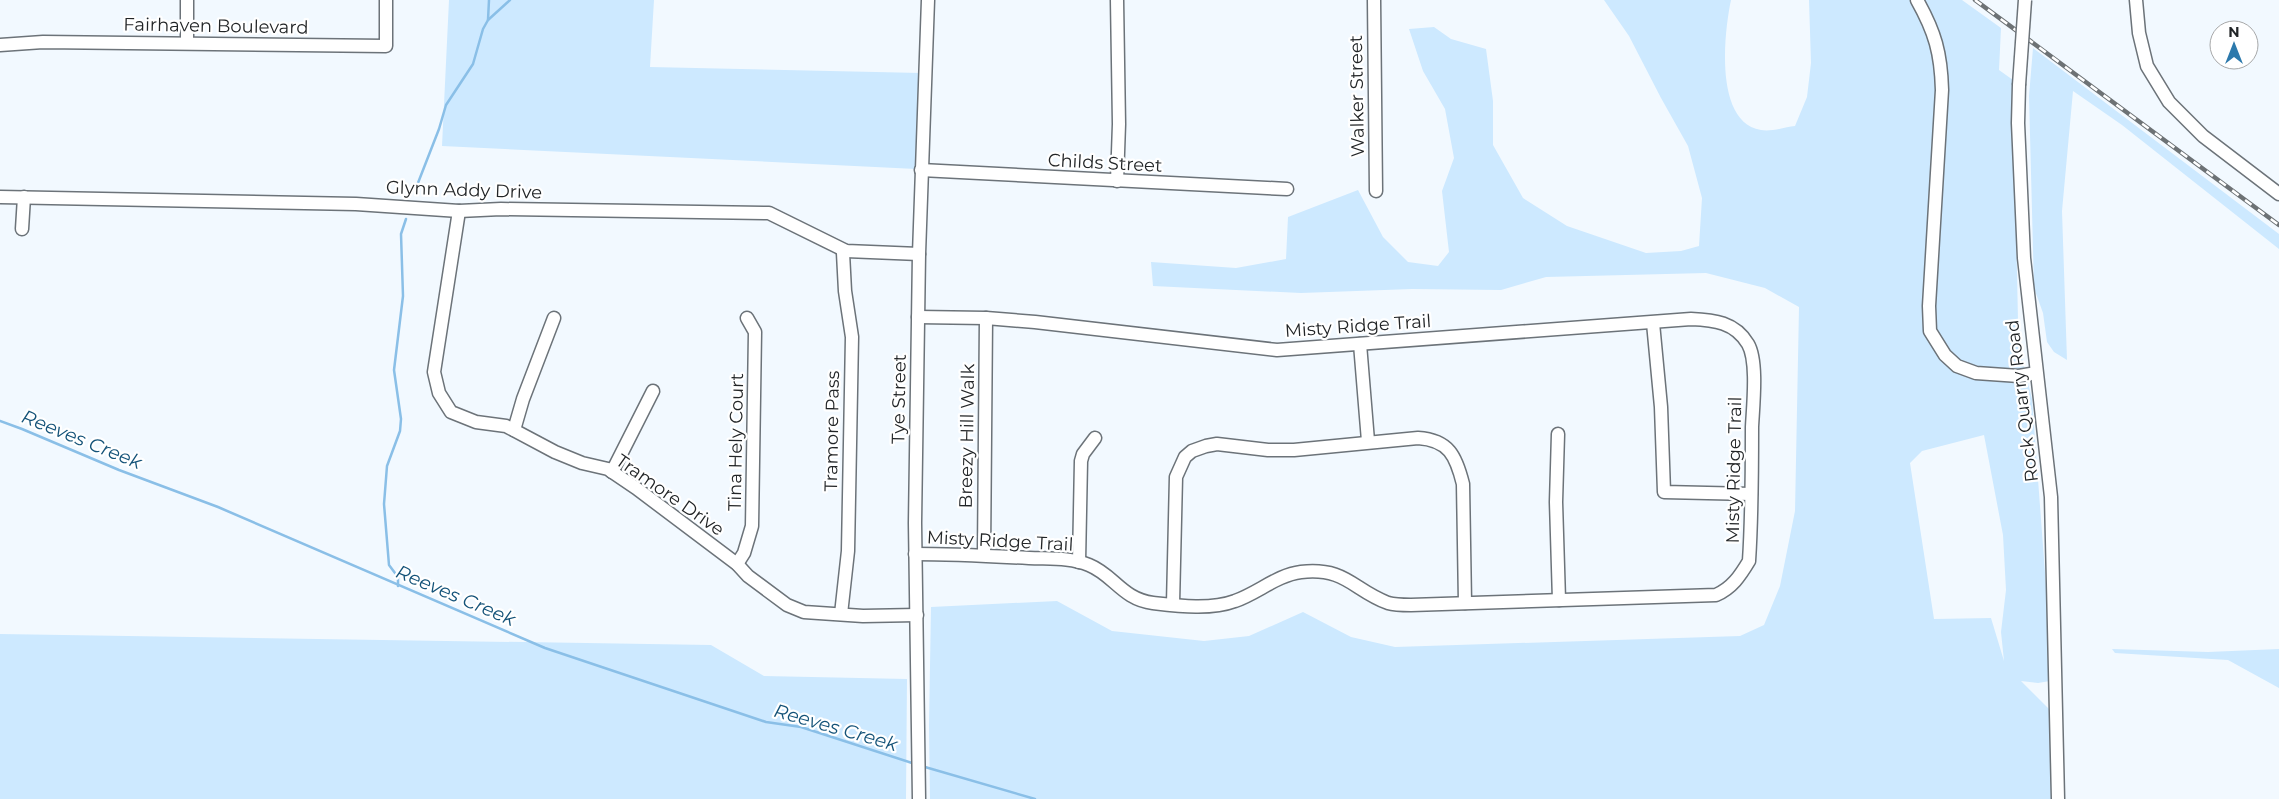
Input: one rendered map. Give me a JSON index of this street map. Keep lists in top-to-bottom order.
{
  "streets": {
    "street": [
      "Fairhaven Boulevard",
      "Walker Street",
      "Childs Street",
      "Glynn Addy Drive",
      "Misty Ridge Trail",
      "Tye Street",
      "Rock Quarry Road",
      "Tramore Pass",
      "Breezy Hill Walk",
      "Tina Hely Court",
      "Tramore Drive"
    ]
  },
  "crossings": [
    ["Childs Street", "Tye Street"],
    ["Glynn Addy Drive", "Tye Street"],
    ["Glynn Addy Drive", "Tramore Pass"],
    ["Glynn Addy Drive", "Tramore Drive"],
    ["Misty Ridge Trail", "Tye Street"],
    ["Misty Ridge Trail", "Breezy Hill Walk"],
    ["Tye Street", "Tramore Drive"],
    ["Tramore Pass", "Tramore Drive"],
    ["Tina Hely Court", "Tramore Drive"]
  ],
  "water": ["Reeves Creek"],
  "north": "top"
}
